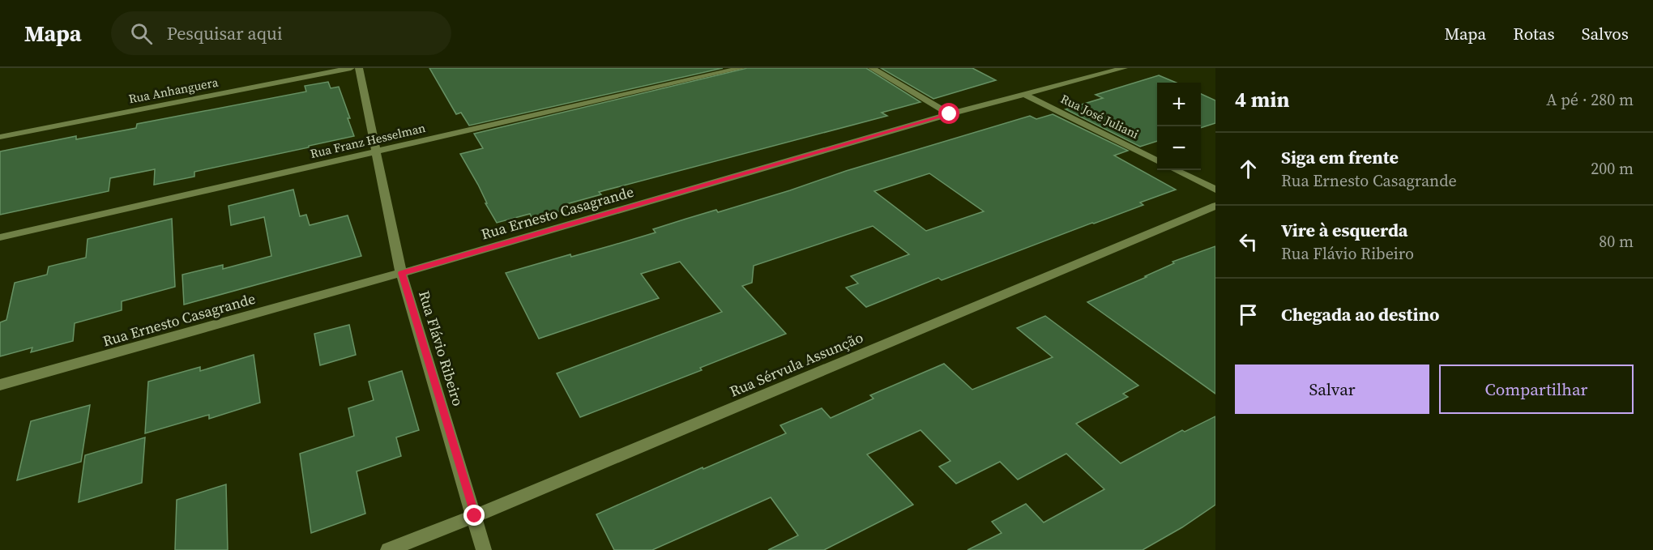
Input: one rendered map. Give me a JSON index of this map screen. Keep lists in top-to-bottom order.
{
  "streets": {
    "street": [
      "Rua Anhanguera",
      "Rua José Juliani",
      "Rua Franz Hesselman",
      "Rua Ernesto Casagrande",
      "Rua Flávio Ribeiro",
      "Rua Sérvula Assunção"
    ]
  },
  "crossings": [
    ["Rua José Juliani", "Rua Ernesto Casagrande"],
    ["Rua Franz Hesselman", "Rua Flávio Ribeiro"],
    ["Rua Ernesto Casagrande", "Rua Flávio Ribeiro"],
    ["Rua Flávio Ribeiro", "Rua Sérvula Assunção"]
  ],
  "page": {
    "header": "Mapa",
    "search": "Pesquisar aqui",
    "nav": ["Mapa", "Rotas", "Salvos"],
    "heading": ["4 min", "A pé · 280 m"],
    "map_buttons": ["+", "−"],
    "list": [
      ["Siga em frente", "Rua Ernesto Casagrande", "200 m"],
      ["Vire à esquerda", "Rua Flávio Ribeiro", "80 m"],
      "Chegada ao destino"
    ],
    "buttons": ["Salvar", "Compartilhar"]
  }
}
